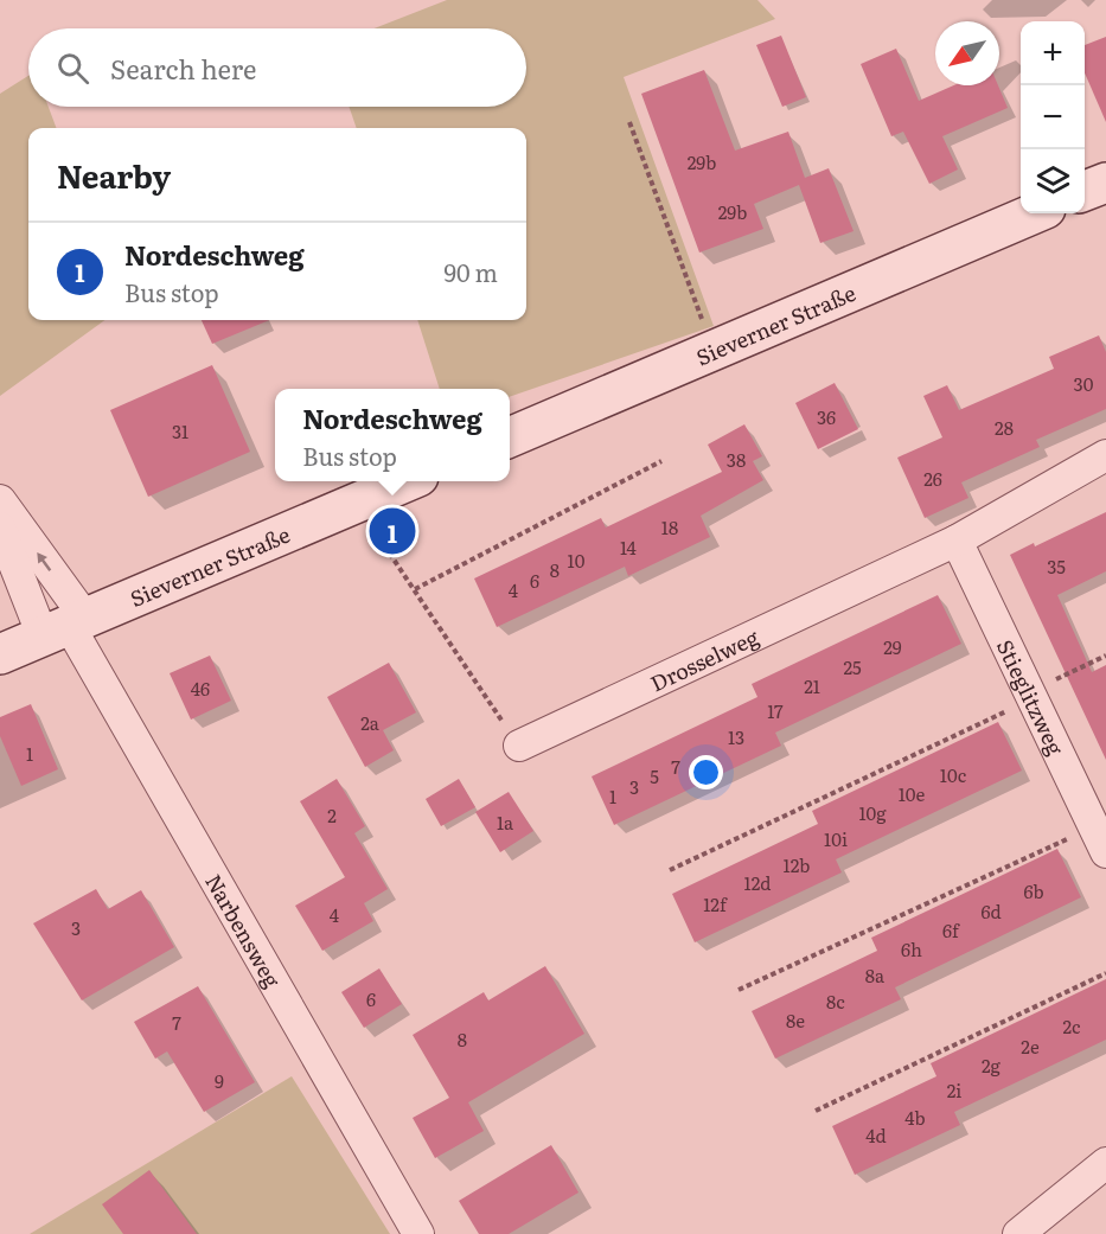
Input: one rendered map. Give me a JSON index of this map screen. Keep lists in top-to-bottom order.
{
  "streets": {
    "main road": ["Sieverner Straße"],
    "street": ["Drosselweg", "Stieglitzweg", "Narbensweg"]
  },
  "crossings": [
    ["Sieverner Straße", "Narbensweg"],
    ["Drosselweg", "Stieglitzweg"]
  ],
  "house_numbers": [
    "29b",
    "29b",
    "30",
    "36",
    "28",
    "31",
    "38",
    "26",
    "18",
    "14",
    "10",
    "35",
    "8",
    "6",
    "4",
    "29",
    "25",
    "21",
    "46",
    "17",
    "2a",
    "13",
    "1",
    "7",
    "10c",
    "5",
    "3",
    "10e",
    "1",
    "10g",
    "2",
    "1a",
    "10i",
    "12b",
    "12d",
    "6b",
    "12f",
    "6d",
    "4",
    "3",
    "6f",
    "6h",
    "8a",
    "6",
    "8c",
    "8e",
    "7",
    "2c",
    "8",
    "2e",
    "2g",
    "9",
    "2i",
    "4b",
    "4d"
  ],
  "north": "bottom left",
  "page": {
    "map_buttons": ["+", "−"],
    "search": "Search here",
    "heading": "Nearby",
    "list": [
      {
        "mark": "1",
        "name": "Nordeschweg",
        "note": "Bus stop",
        "value": "90 m"
      }
    ],
    "popup": ["Nordeschweg", "Bus stop"],
    "pins": "1"
  }
}
